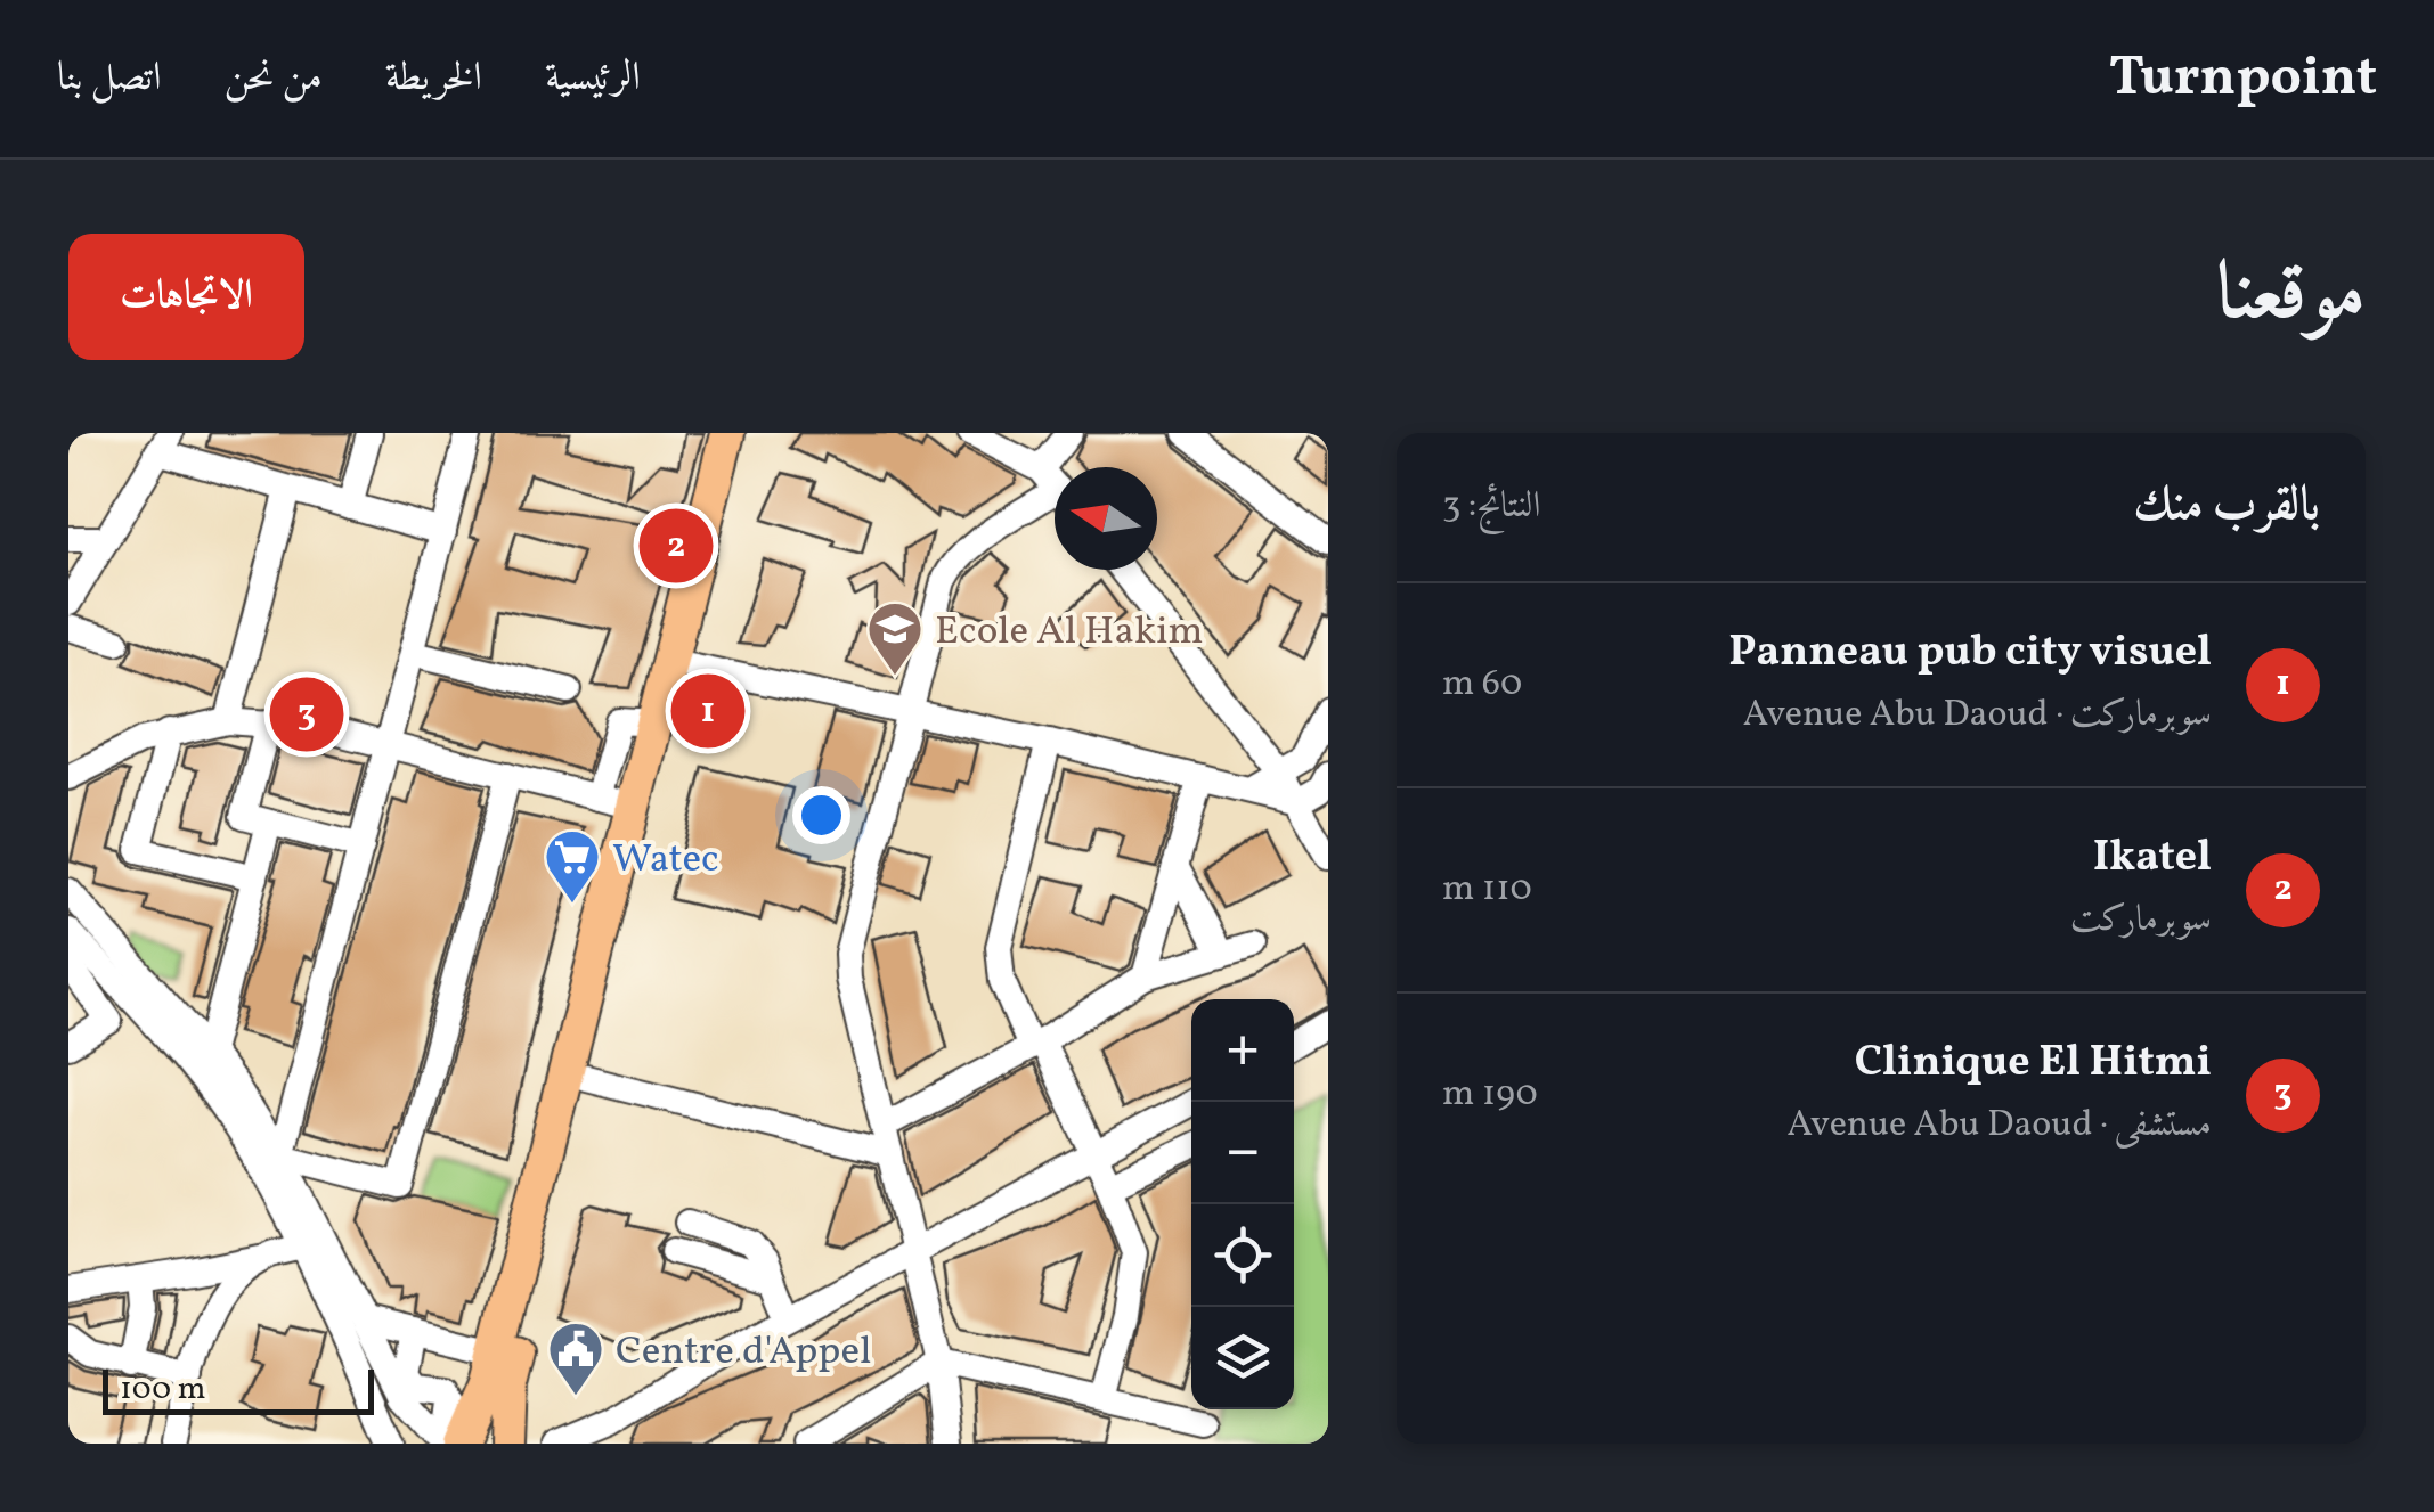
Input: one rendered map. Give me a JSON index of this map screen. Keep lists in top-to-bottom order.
{
  "places": {
    "school or university": ["Ecole Al Hakim"],
    "supermarket": ["Watec"],
    "public building": ["Centre d'Appel"]
  },
  "scale_bar": "100 m",
  "north": "left",
  "page": {
    "header": "Turnpoint",
    "nav": [
      "الرئيسية",
      "الخريطة",
      "من نحن",
      "اتصل بنا"
    ],
    "title": "موقعنا",
    "buttons": "الاتجاهات",
    "heading": ["بالقرب منك", "النتائج: 3"],
    "pins": ["2", "1", "3"],
    "list": [
      {
        "mark": "1",
        "name": "Panneau pub city visuel",
        "note": "سوبرماركت · Avenue Abu Daoud",
        "value": "60 m"
      },
      {
        "mark": "2",
        "name": "Ikatel",
        "note": "سوبرماركت",
        "value": "110 m"
      },
      {
        "mark": "3",
        "name": "Clinique El Hitmi",
        "note": "مستشفى · Avenue Abu Daoud",
        "value": "190 m"
      }
    ],
    "map_buttons": ["+", "−"],
    "scale": "100 m"
  }
}
